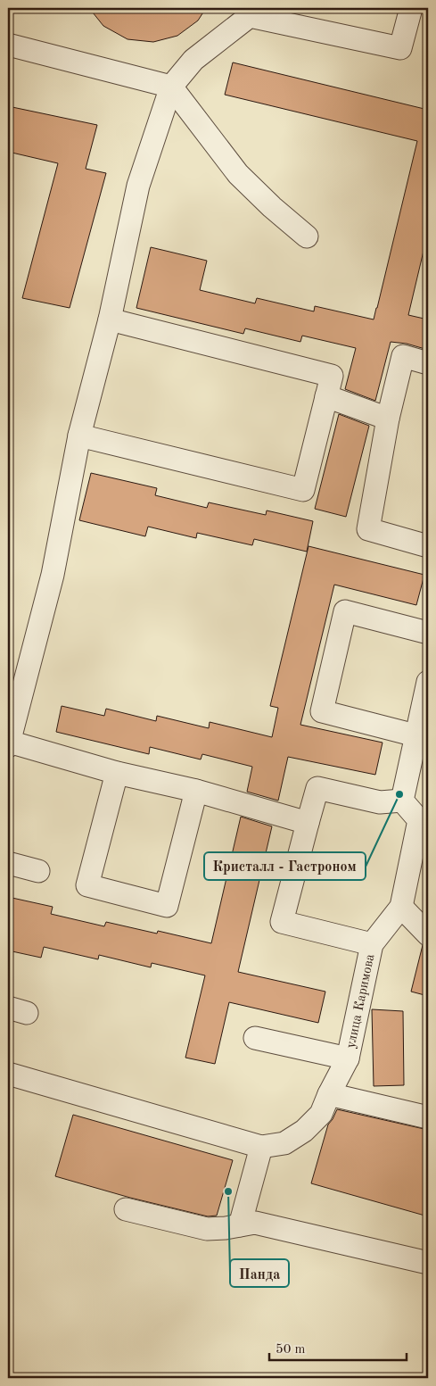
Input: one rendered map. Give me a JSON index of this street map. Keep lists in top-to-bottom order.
{
  "streets": {
    "street": ["улица Каримова"]
  },
  "places": ["Кристалл - Гастроном", "Панда"],
  "scale_bar": "50 m"
}
